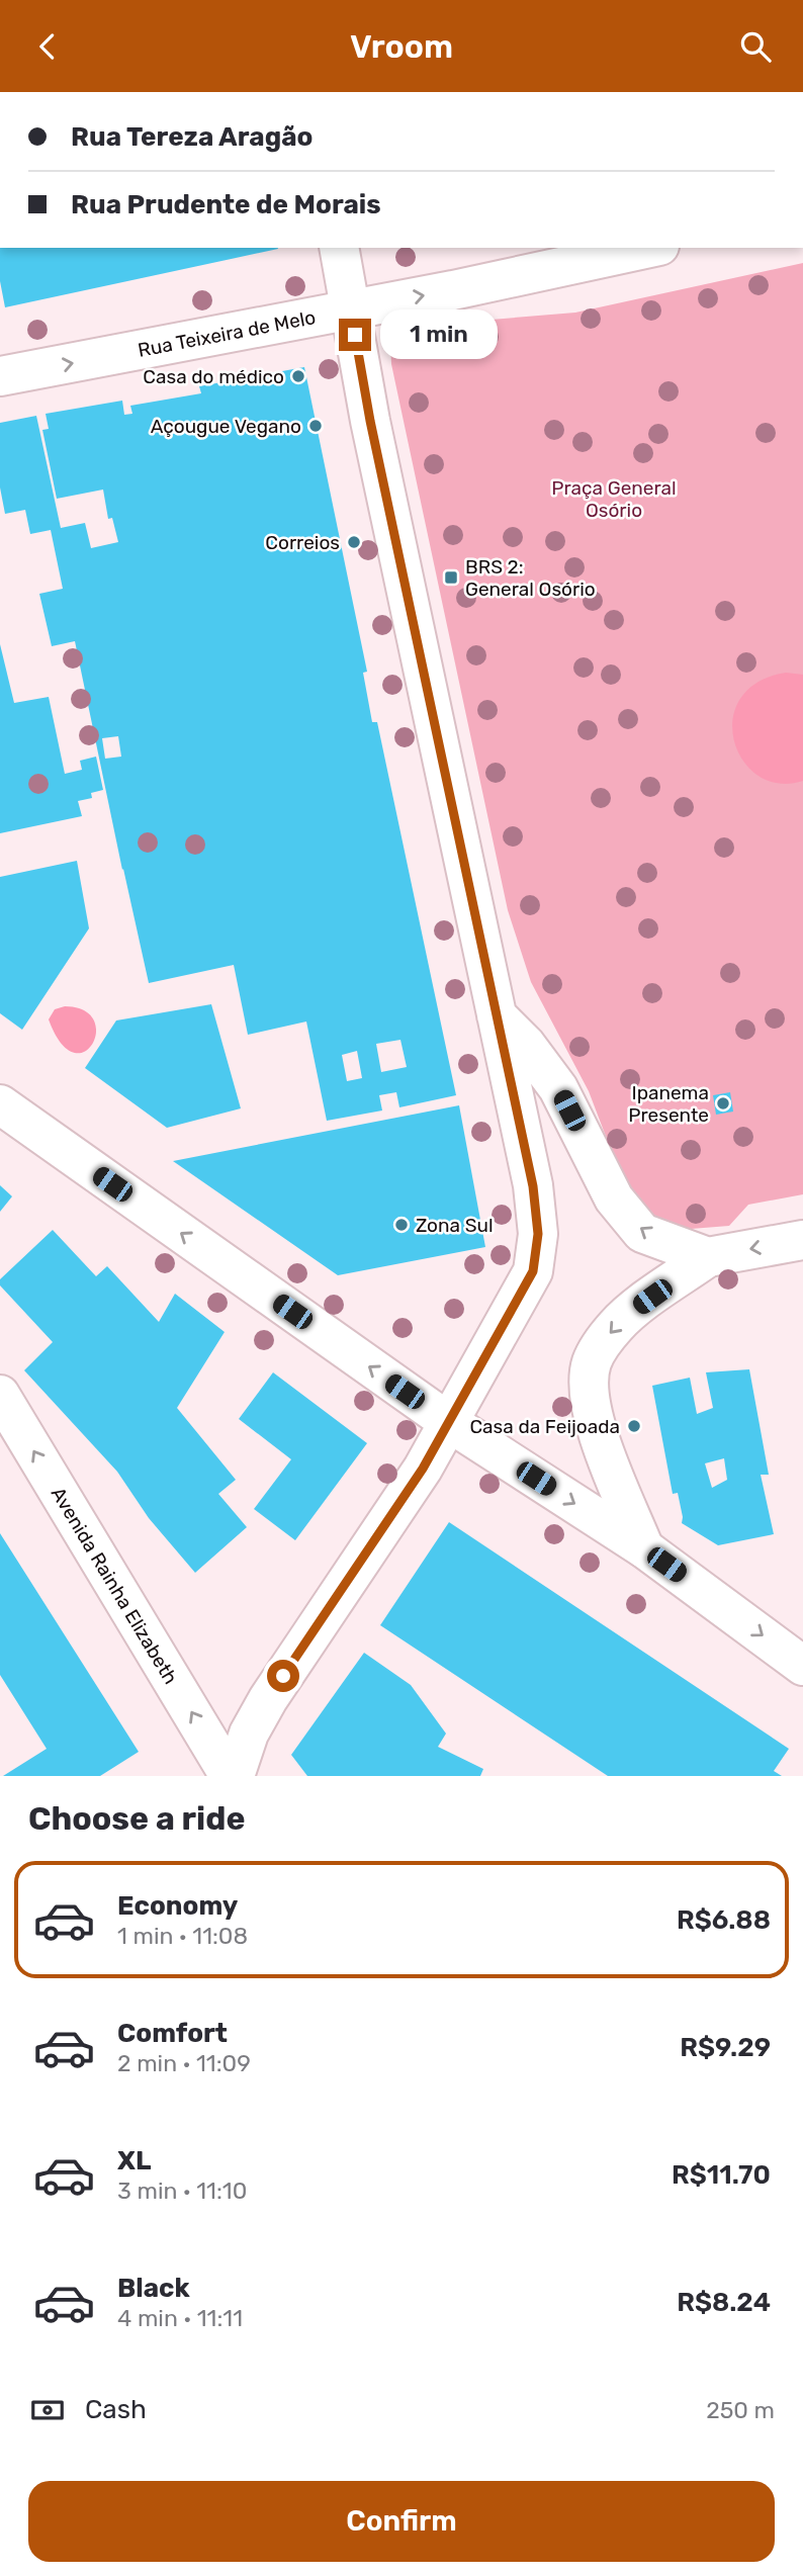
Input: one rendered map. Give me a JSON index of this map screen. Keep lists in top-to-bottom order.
{
  "streets": {
    "main road": ["Rua Teixeira de Melo", "Avenida Rainha Elizabeth"]
  },
  "one_way": ["Rua Teixeira de Melo"],
  "parks": ["Praça General Osório"],
  "places": {
    "other": [
      "Casa do médico",
      "Açougue Vegano",
      "Correios",
      "Ipanema Presente",
      "Zona Sul",
      "Casa da Feijoada"
    ],
    "transit": ["BRS 2: General Osório"]
  },
  "page": {
    "header": "Vroom",
    "banner": ["Rua Tereza Aragão", "Rua Prudente de Morais"],
    "bubble": "1 min",
    "heading": "Choose a ride",
    "list": [
      {
        "name": "Economy",
        "note": "1 min · 11:08",
        "value": "R$6.88"
      },
      {
        "name": "Comfort",
        "note": "2 min · 11:09",
        "value": "R$9.29"
      },
      {
        "name": "XL",
        "note": "3 min · 11:10",
        "value": "R$11.70"
      },
      {
        "name": "Black",
        "note": "4 min · 11:11",
        "value": "R$8.24"
      }
    ],
    "pay": ["Cash", "250 m"],
    "buttons": "Confirm"
  }
}
